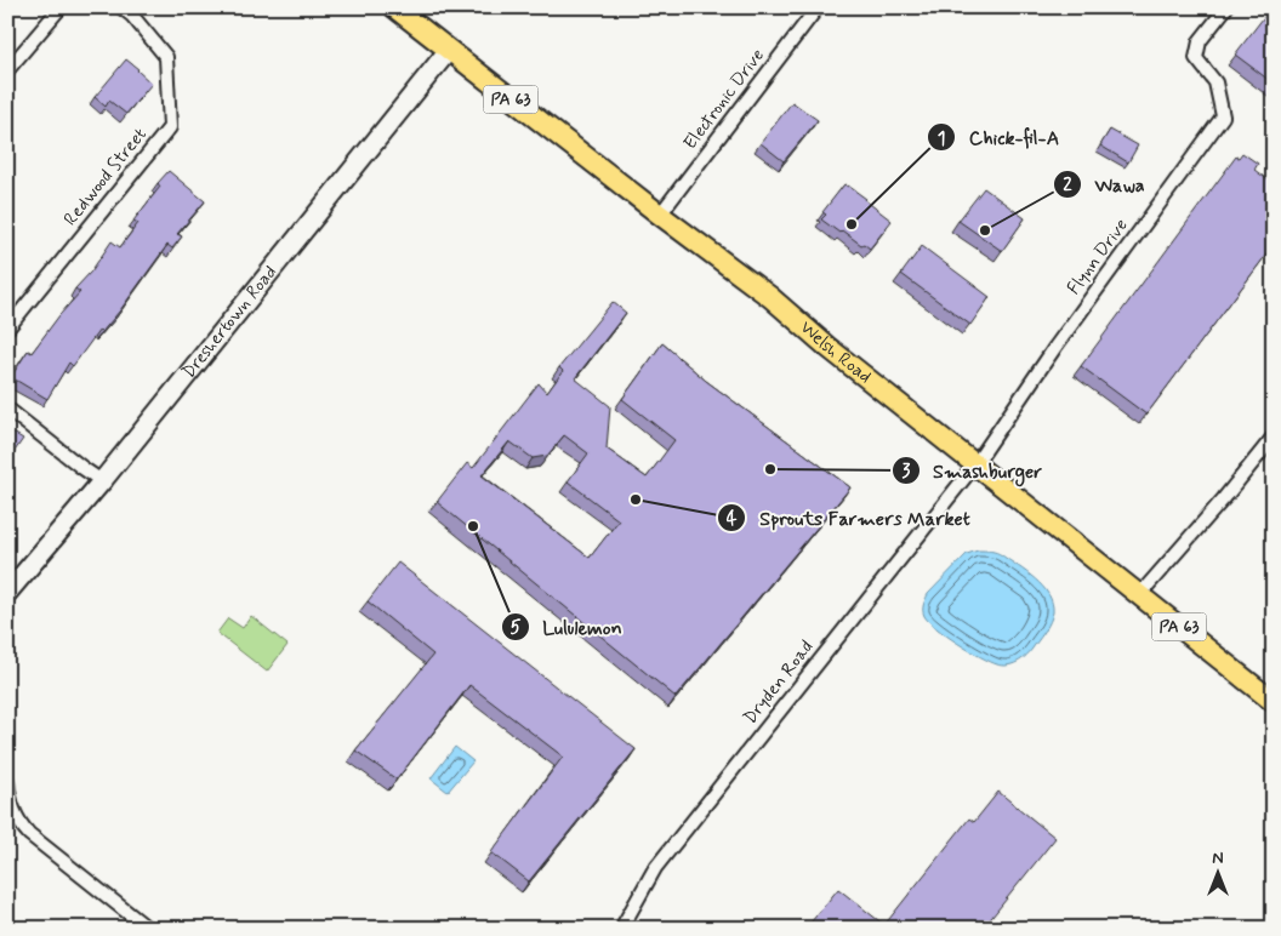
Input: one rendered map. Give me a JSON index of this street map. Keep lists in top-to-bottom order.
{
  "streets": {
    "main road": ["PA 63", "Dreshertown Road", "Welsh Road"],
    "street": [
      "Electronic Drive",
      "Redwood Street",
      "Flynn Drive",
      "Dryden Road"
    ]
  },
  "crossings": [
    ["Electronic Drive", "Welsh Road"],
    ["Flynn Drive", "Welsh Road"],
    ["Flynn Drive", "Dryden Road"],
    ["Dreshertown Road", "Welsh Road"],
    ["Welsh Road", "Dryden Road"]
  ],
  "places": [
    "Chick-fil-A",
    "Wawa",
    "Smashburger",
    "Sprouts Farmers Market",
    "Lululemon"
  ],
  "north": "top"
}
